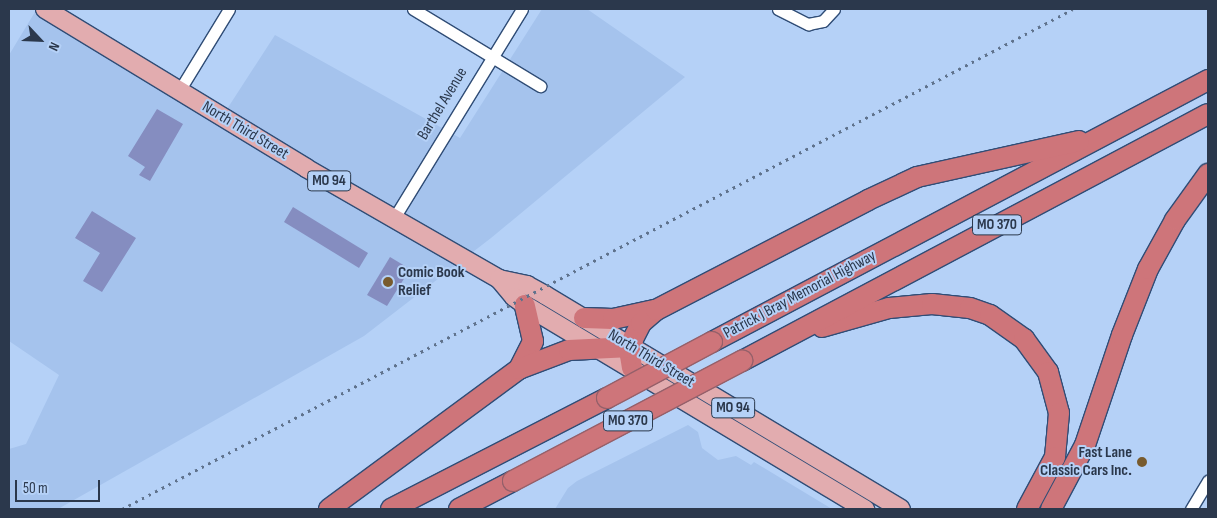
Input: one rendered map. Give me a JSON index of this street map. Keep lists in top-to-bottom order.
{
  "streets": {
    "highway": ["MO 370", "Patrick J Bray Memorial Highway"],
    "main road": ["North Third Street", "MO 94"],
    "street": ["Barthel Avenue"]
  },
  "crossings": [
    ["Barthel Avenue", "North Third Street"]
  ],
  "places": ["Comic Book Relief", "Fast Lane Classic Cars Inc."],
  "scale_bar": "50 m",
  "north": "bottom right"
}
